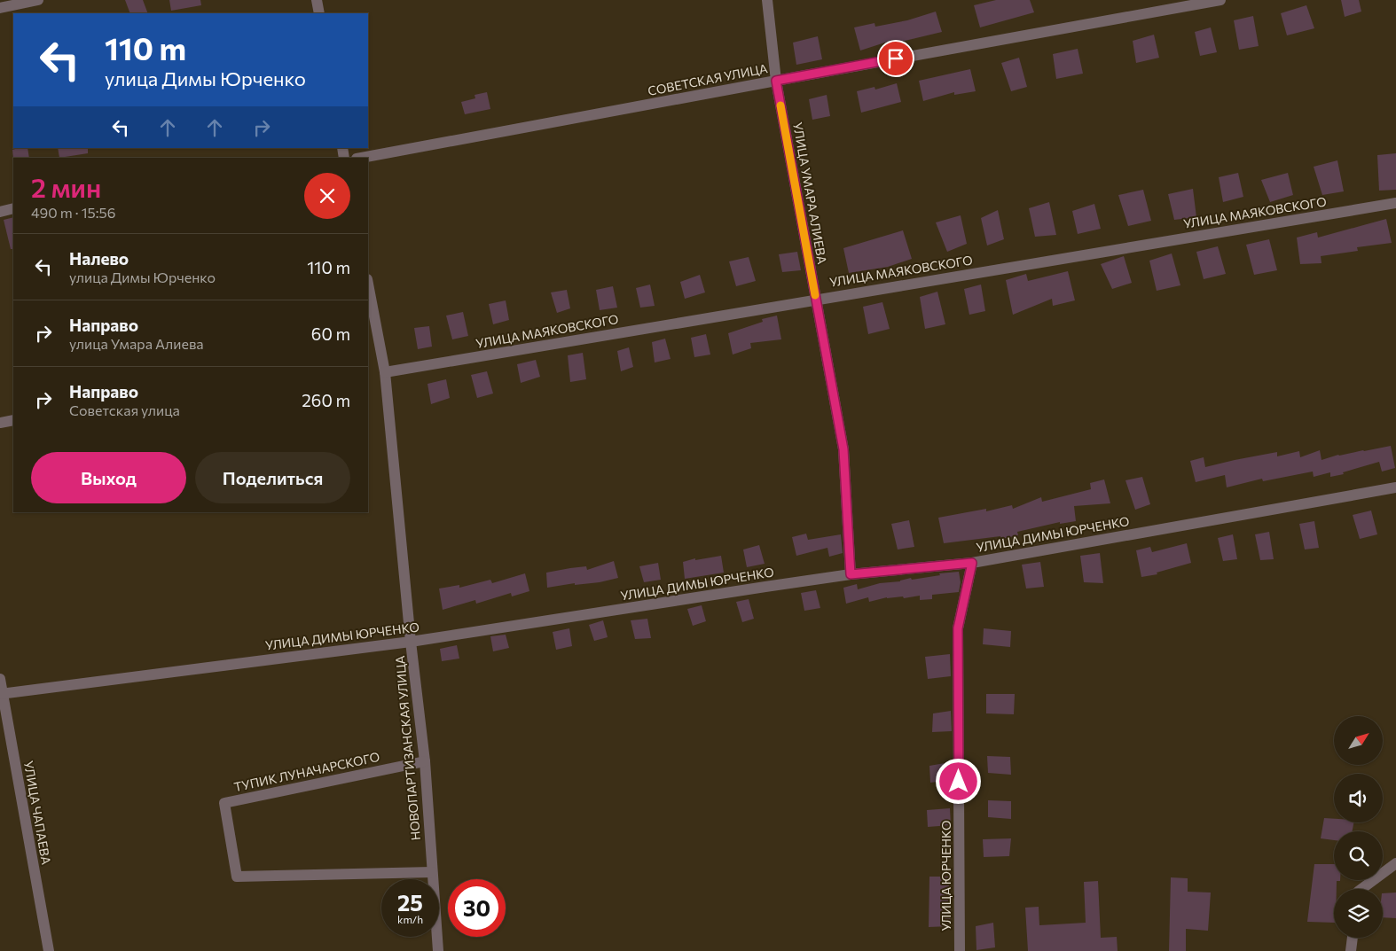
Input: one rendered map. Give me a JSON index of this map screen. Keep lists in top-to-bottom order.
{
  "streets": {
    "street": [
      "СОВЕТСКАЯ УЛИЦА",
      "УЛИЦА УМАРА АЛИЕВА",
      "УЛИЦА МАЯКОВСКОГО",
      "УЛИЦА ДИМЫ ЮРЧЕНКО",
      "НОВОПАРТИЗАНСКАЯ УЛИЦА",
      "ТУПИК ЛУНАЧАРСКОГО",
      "УЛИЦА ЧАПАЕВА",
      "УЛИЦА ЮРЧЕНКО"
    ]
  },
  "crossings": [
    ["СОВЕТСКАЯ УЛИЦА", "УЛИЦА УМАРА АЛИЕВА"],
    ["УЛИЦА УМАРА АЛИЕВА", "УЛИЦА МАЯКОВСКОГО"],
    ["УЛИЦА УМАРА АЛИЕВА", "УЛИЦА ДИМЫ ЮРЧЕНКО"],
    ["УЛИЦА МАЯКОВСКОГО", "НОВОПАРТИЗАНСКАЯ УЛИЦА"],
    ["УЛИЦА ДИМЫ ЮРЧЕНКО", "НОВОПАРТИЗАНСКАЯ УЛИЦА"],
    ["УЛИЦА ДИМЫ ЮРЧЕНКО", "УЛИЦА ЧАПАЕВА"],
    ["УЛИЦА ДИМЫ ЮРЧЕНКО", "УЛИЦА ЮРЧЕНКО"],
    ["НОВОПАРТИЗАНСКАЯ УЛИЦА", "ТУПИК ЛУНАЧАРСКОГО"]
  ],
  "north": "top right",
  "page": {
    "turn": ["110 m", "улица Димы Юрченко"],
    "heading": ["2 мин", "490 m · 15:56"],
    "list": [
      {
        "name": "Налево",
        "note": "улица Димы Юрченко",
        "value": "110 m"
      },
      {
        "name": "Направо",
        "note": "улица Умара Алиева",
        "value": "60 m"
      },
      {
        "name": "Направо",
        "note": "Советская улица",
        "value": "260 m"
      }
    ],
    "buttons": ["Выход", "Поделиться"],
    "speed": "25 km/h",
    "limit": "30"
  }
}
